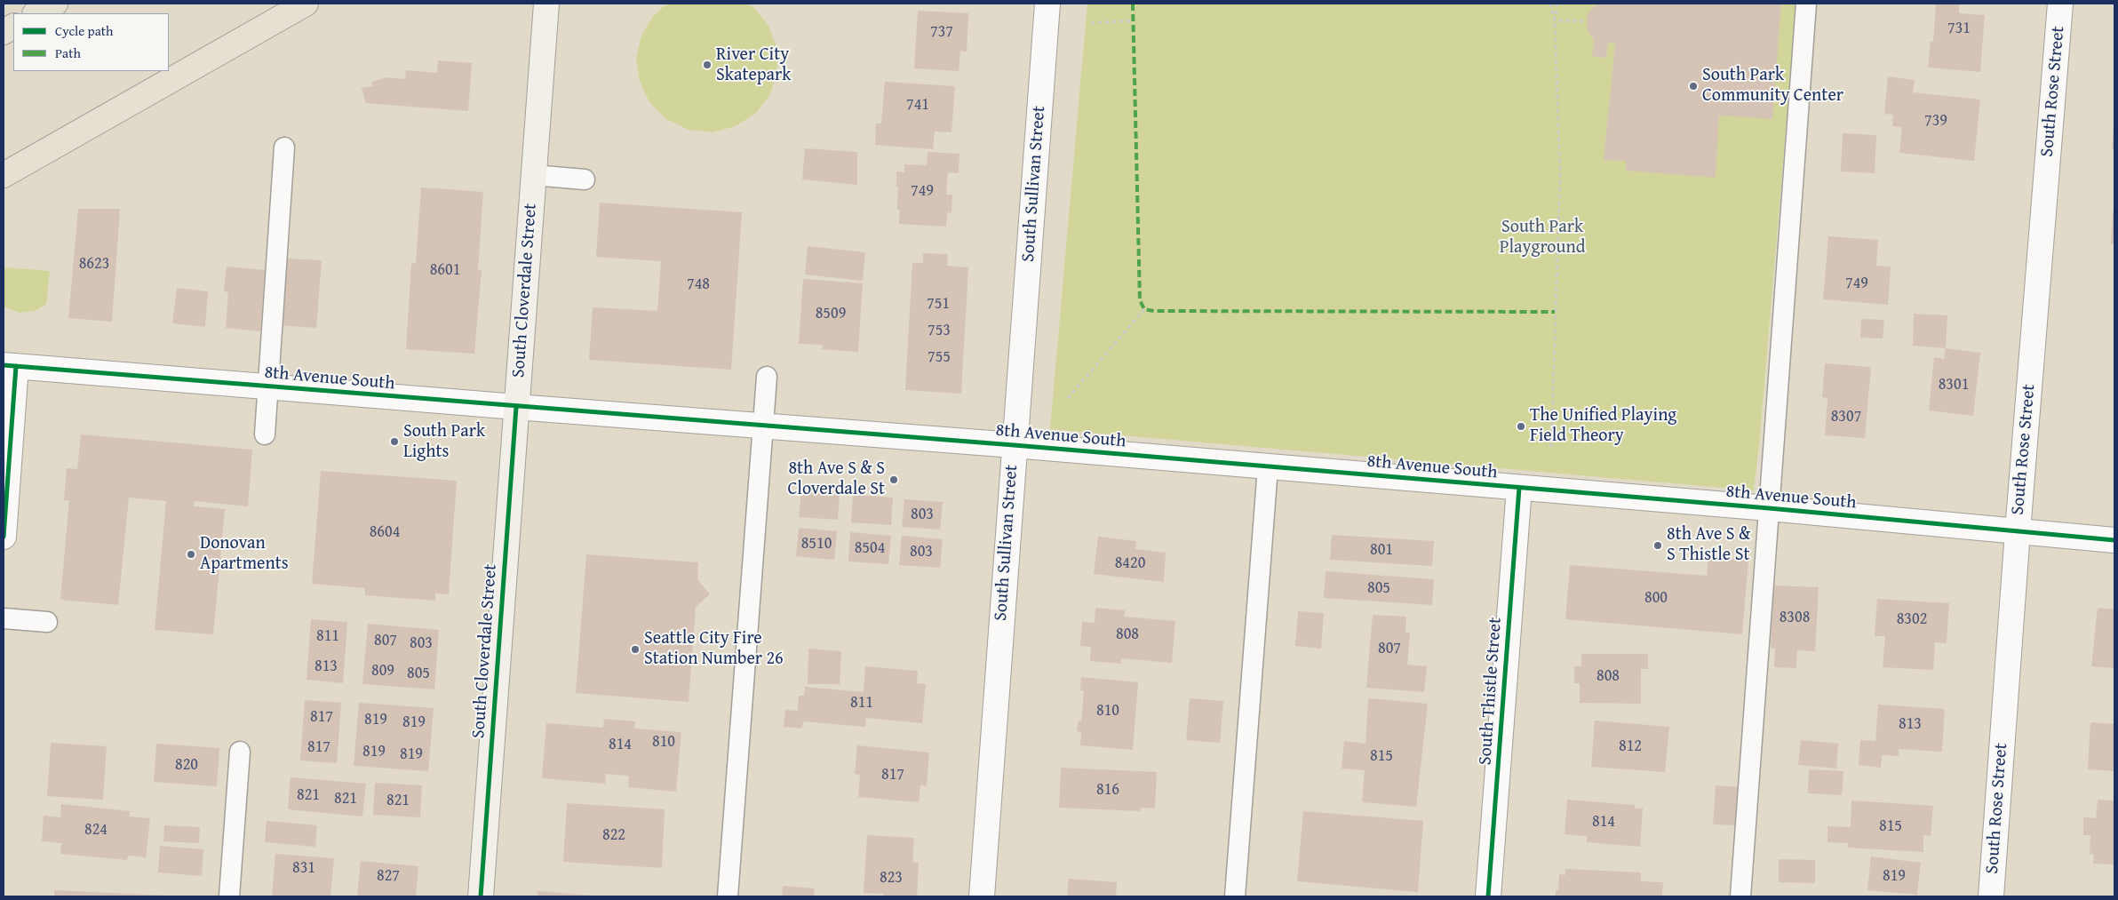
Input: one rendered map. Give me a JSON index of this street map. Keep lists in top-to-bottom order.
{
  "streets": {
    "main road": ["South Cloverdale Street"],
    "street": [
      "South Rose Street",
      "South Sullivan Street",
      "8th Avenue South",
      "South Thistle Street"
    ]
  },
  "crossings": [
    ["South Rose Street", "8th Avenue South"],
    ["South Sullivan Street", "8th Avenue South"],
    ["South Cloverdale Street", "8th Avenue South"],
    ["8th Avenue South", "South Thistle Street"]
  ],
  "parks": ["South Park Playground"],
  "places": [
    "River City Skatepark",
    "South Park Community Center",
    "The Unified Playing Field Theory",
    "South Park Lights",
    "8th Ave S & S Cloverdale St",
    "8th Ave S & S Thistle St",
    "Donovan Apartments",
    "Seattle City Fire Station Number 26"
  ],
  "house_numbers": [
    "731",
    "737",
    "741",
    "739",
    "749",
    "8623",
    "8601",
    "749",
    "748",
    "751",
    "8509",
    "753",
    "755",
    "8301",
    "8307",
    "803",
    "8604",
    "8510",
    "8504",
    "801",
    "803",
    "8420",
    "805",
    "800",
    "8308",
    "8302",
    "808",
    "811",
    "807",
    "803",
    "807",
    "813",
    "809",
    "805",
    "808",
    "811",
    "810",
    "817",
    "819",
    "819",
    "813",
    "810",
    "814",
    "812",
    "817",
    "819",
    "819",
    "815",
    "820",
    "817",
    "816",
    "821",
    "821",
    "821",
    "814",
    "815",
    "824",
    "822",
    "831",
    "827",
    "819",
    "823"
  ],
  "legend": ["Cycle path", "Path"]
}
